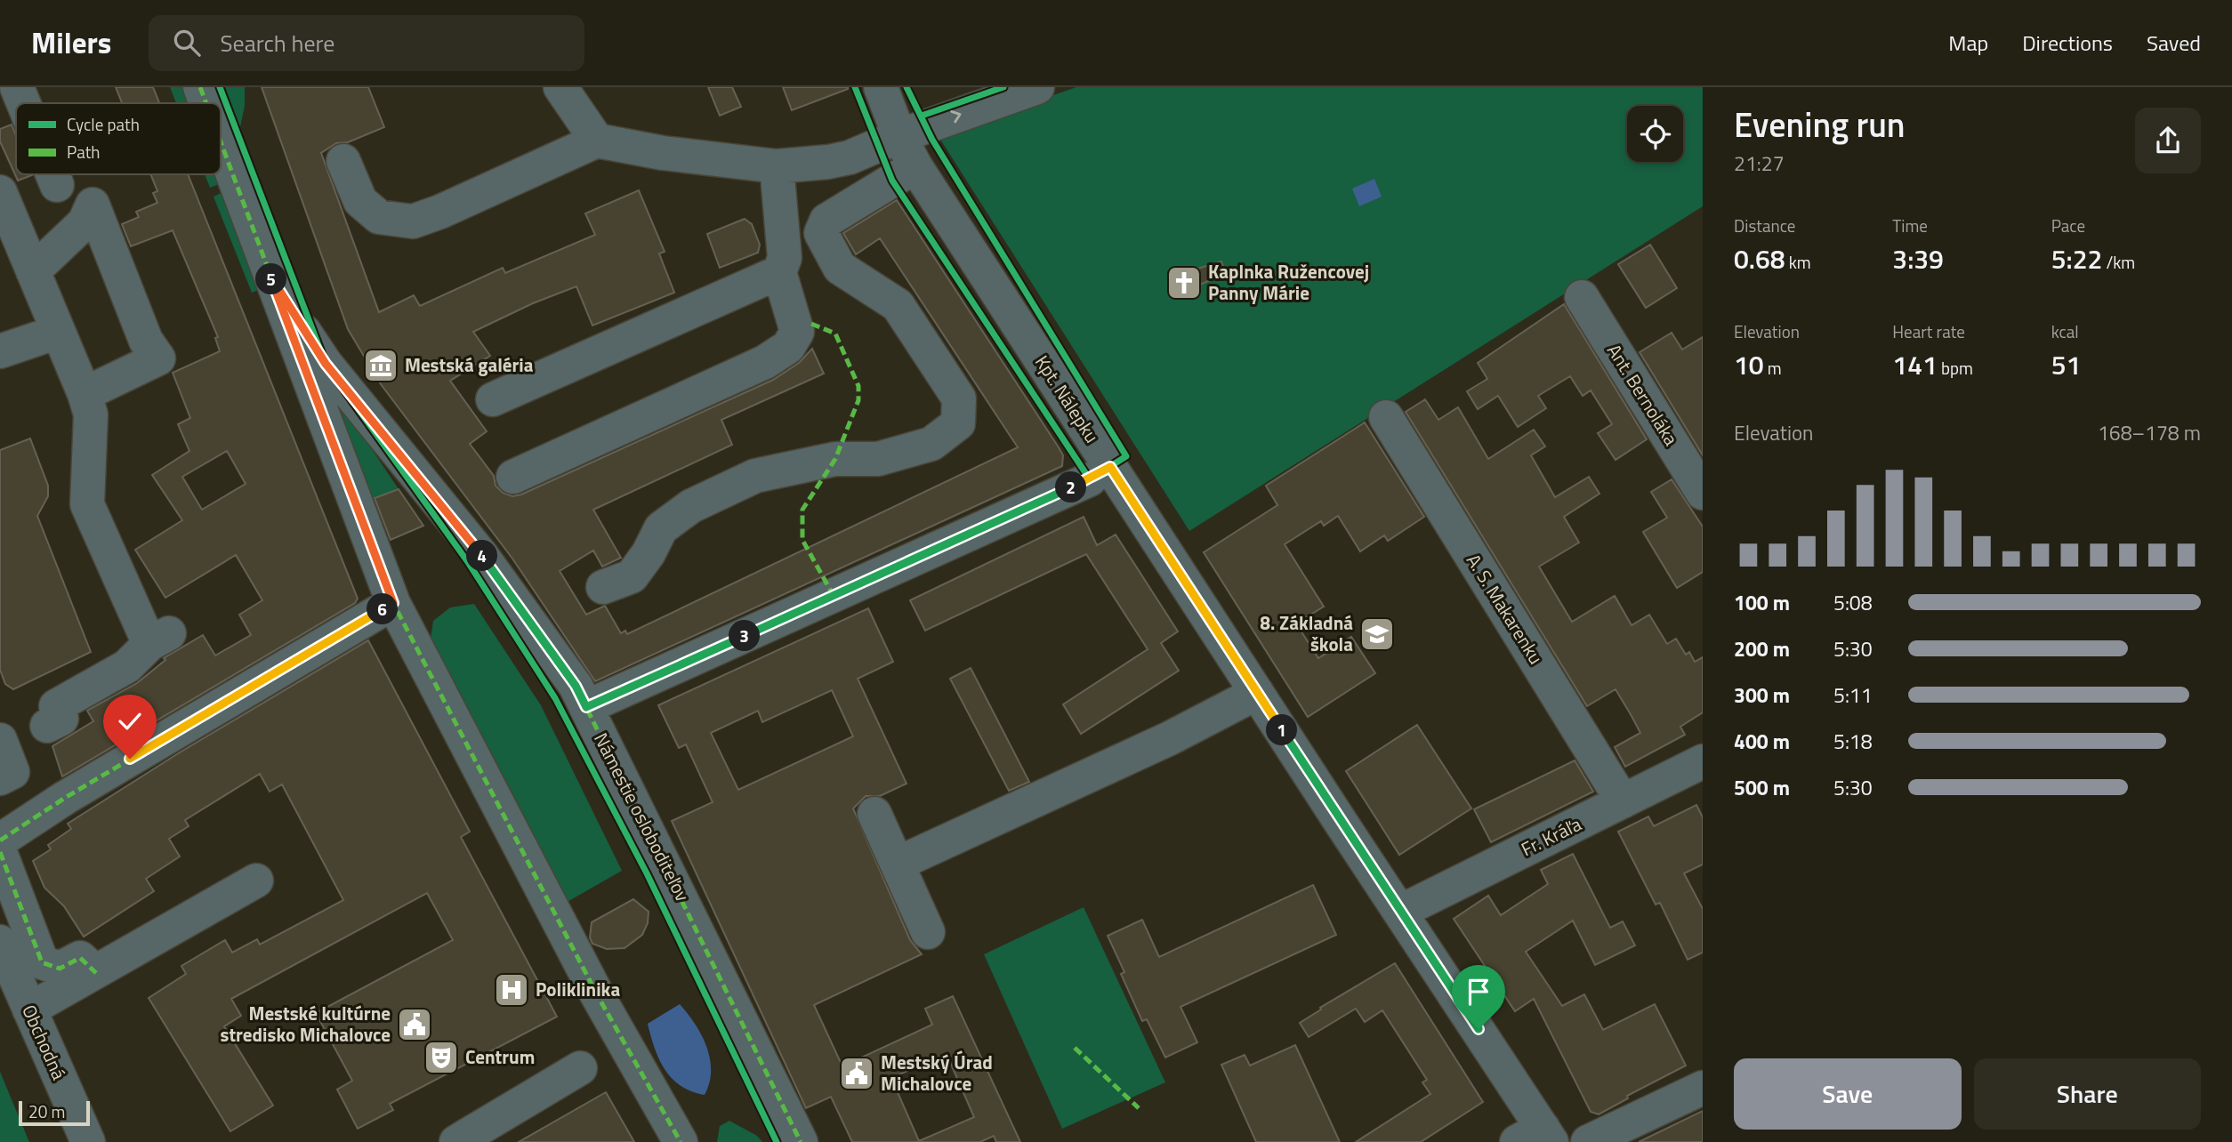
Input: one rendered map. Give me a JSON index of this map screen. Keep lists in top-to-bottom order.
{
  "streets": {
    "street": [
      "Ant. Bernoláka",
      "Kpt. Nálepku",
      "A. S. Makarenku",
      "Námestie osloboditeľov",
      "Fr. Kráľa",
      "Obchodná"
    ]
  },
  "crossings": [
    ["Kpt. Nálepku", "Fr. Kráľa"],
    ["A. S. Makarenku", "Fr. Kráľa"]
  ],
  "places": {
    "church": ["Kaplnka Ružencovej Panny Márie"],
    "museum": ["Mestská galéria"],
    "school or university": ["8. Základná škola"],
    "hospital": ["Poliklinika"],
    "public building": ["Mestské kultúrne stredisko Michalovce", "Mestský Úrad Michalovce"],
    "theatre": ["Centrum"]
  },
  "legend": ["Cycle path", "Path"],
  "scale_bar": "20 m",
  "page": {
    "header": "Milers",
    "search": "Search here",
    "nav": ["Map", "Directions", "Saved"],
    "heading": ["Evening run", "21:27"],
    "stats": [
      ["Distance", "0.68 km"],
      ["Time", "3:39"],
      ["Pace", "5:22 /km"],
      ["Elevation", "10 m"],
      ["Heart rate", "141 bpm"],
      ["kcal", "51"]
    ],
    "pins": [
      "5",
      "2",
      "4",
      "6",
      "3",
      "1"
    ],
    "chart": ["Elevation", "168–178 m"],
    "list": [
      {
        "name": "100 m",
        "note": "5:08"
      },
      {
        "name": "200 m",
        "note": "5:30"
      },
      {
        "name": "300 m",
        "note": "5:11"
      },
      {
        "name": "400 m",
        "note": "5:18"
      },
      {
        "name": "500 m",
        "note": "5:30"
      }
    ],
    "buttons": ["Save", "Share"],
    "scale": "20 m"
  }
}
